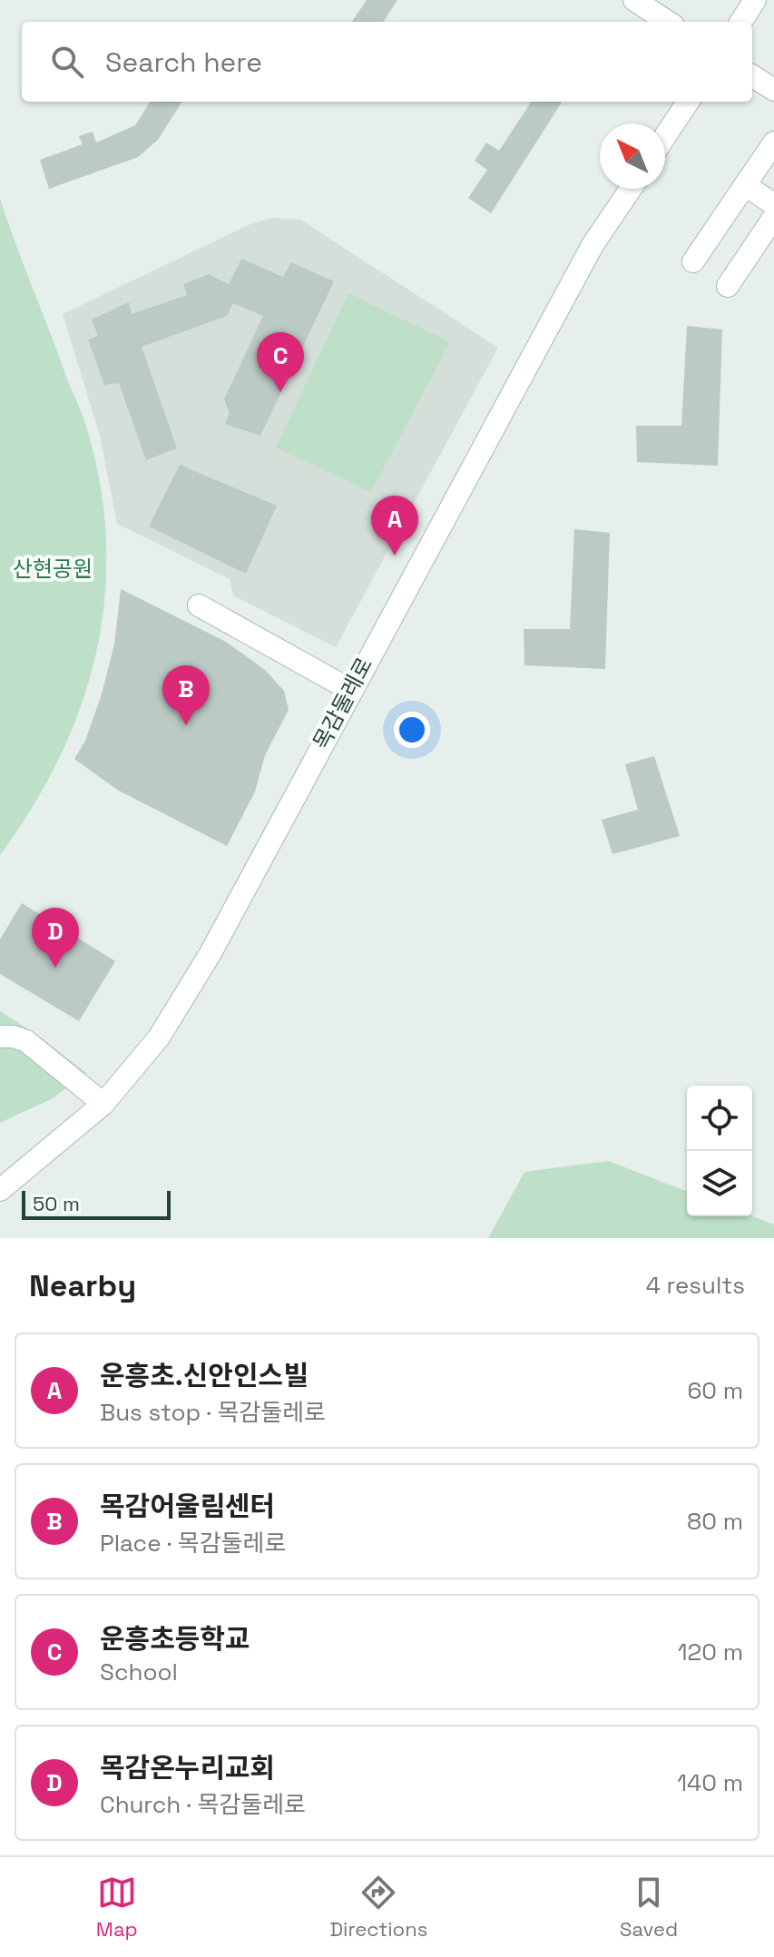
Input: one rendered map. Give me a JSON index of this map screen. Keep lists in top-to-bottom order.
{
  "streets": {
    "street": ["목감둘레로"]
  },
  "parks": ["산현공원"],
  "scale_bar": "50 m",
  "north": "top left",
  "page": {
    "search": "Search here",
    "pins": [
      "C",
      "A",
      "B",
      "D"
    ],
    "scale": "50 m",
    "heading": ["Nearby", "4 results"],
    "list": [
      {
        "mark": "A",
        "name": "운흥초.신안인스빌",
        "note": "Bus stop · 목감둘레로",
        "value": "60 m"
      },
      {
        "mark": "B",
        "name": "목감어울림센터",
        "note": "Place · 목감둘레로",
        "value": "80 m"
      },
      {
        "mark": "C",
        "name": "운흥초등학교",
        "note": "School",
        "value": "120 m"
      },
      {
        "mark": "D",
        "name": "목감온누리교회",
        "note": "Church · 목감둘레로",
        "value": "140 m"
      }
    ],
    "nav": ["Map", "Directions", "Saved"]
  }
}
